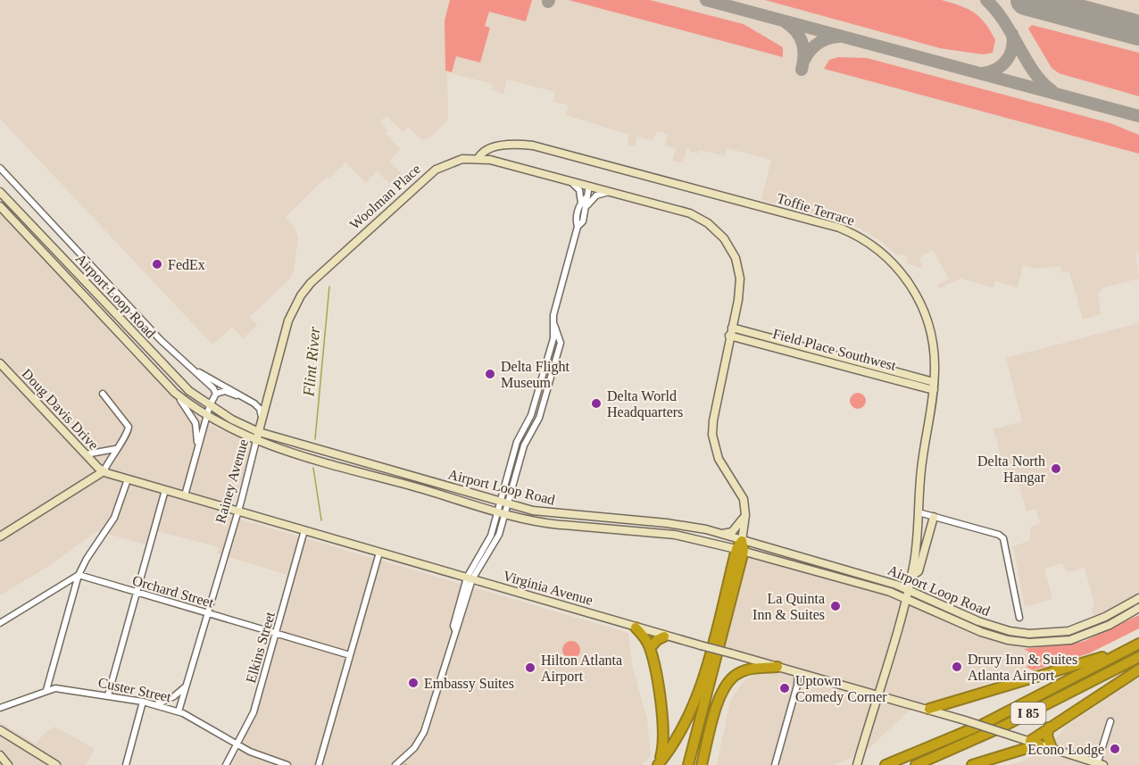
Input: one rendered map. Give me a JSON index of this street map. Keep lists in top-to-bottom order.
{
  "streets": {
    "highway": ["I 85"],
    "main road": [
      "Woolman Place",
      "Toffie Terrace",
      "Airport Loop Road",
      "Field Place Southwest",
      "Doug Davis Drive",
      "Rainey Avenue",
      "Virginia Avenue"
    ],
    "street": ["Orchard Street", "Elkins Street", "Custer Street"]
  },
  "crossings": [
    ["Woolman Place", "Toffie Terrace"],
    ["Woolman Place", "Field Place Southwest"],
    ["Woolman Place", "Rainey Avenue"],
    ["Toffie Terrace", "Airport Loop Road"],
    ["Toffie Terrace", "Field Place Southwest"],
    ["Toffie Terrace", "Virginia Avenue"],
    ["Airport Loop Road", "Rainey Avenue"],
    ["Doug Davis Drive", "Virginia Avenue"],
    ["Rainey Avenue", "Virginia Avenue"],
    ["Rainey Avenue", "Orchard Street"],
    ["Rainey Avenue", "Custer Street"],
    ["Virginia Avenue", "Elkins Street"],
    ["Orchard Street", "Elkins Street"],
    ["Elkins Street", "Custer Street"]
  ],
  "water": ["Flint River"],
  "places": [
    "FedEx",
    "Delta Flight Museum",
    "Delta World Headquarters",
    "Delta North Hangar",
    "La Quinta Inn & Suites",
    "Drury Inn & Suites Atlanta Airport",
    "Hilton Atlanta Airport",
    "Embassy Suites",
    "Uptown Comedy Corner",
    "Econo Lodge"
  ]
}
